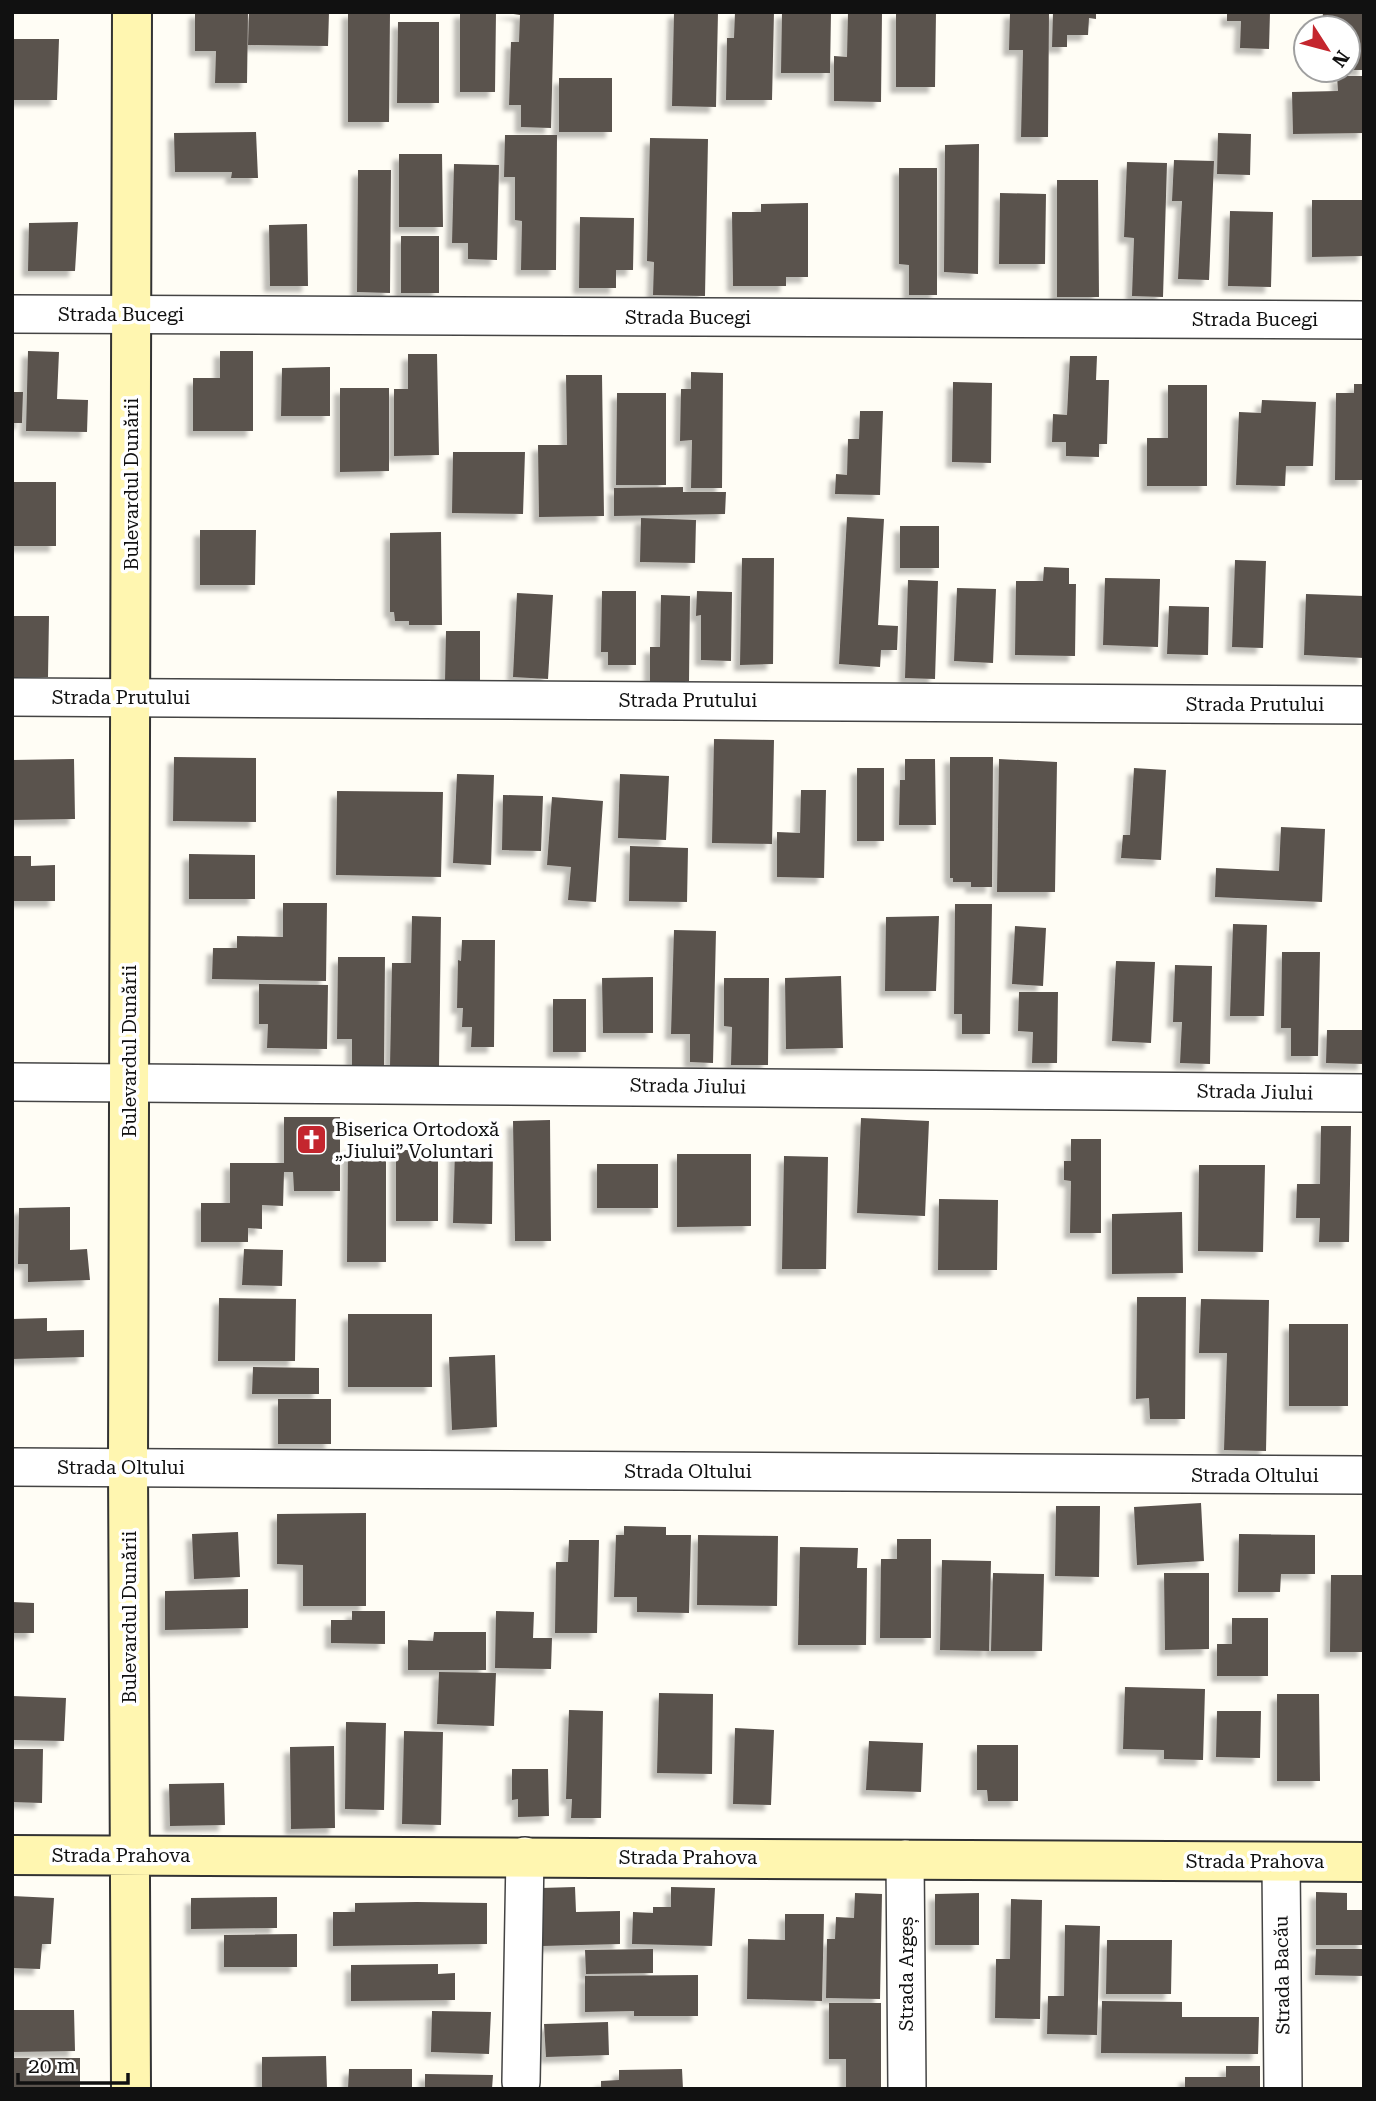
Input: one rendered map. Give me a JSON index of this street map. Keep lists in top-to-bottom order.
{
  "streets": {
    "street": [
      "Strada Bucegi",
      "Bulevardul Dunării",
      "Strada Prutului",
      "Strada Jiului",
      "Strada Oltului",
      "Strada Prahova",
      "Strada Argeș",
      "Strada Bacău"
    ]
  },
  "crossings": [
    ["Strada Bucegi", "Bulevardul Dunării"],
    ["Bulevardul Dunării", "Strada Prutului"],
    ["Bulevardul Dunării", "Strada Jiului"],
    ["Bulevardul Dunării", "Strada Oltului"],
    ["Bulevardul Dunării", "Strada Prahova"],
    ["Strada Prahova", "Strada Argeș"],
    ["Strada Prahova", "Strada Bacău"]
  ],
  "places": {
    "church": ["Biserica Ortodoxă „Jiului” Voluntari"]
  },
  "scale_bar": "20 m",
  "north": "bottom right"
}
